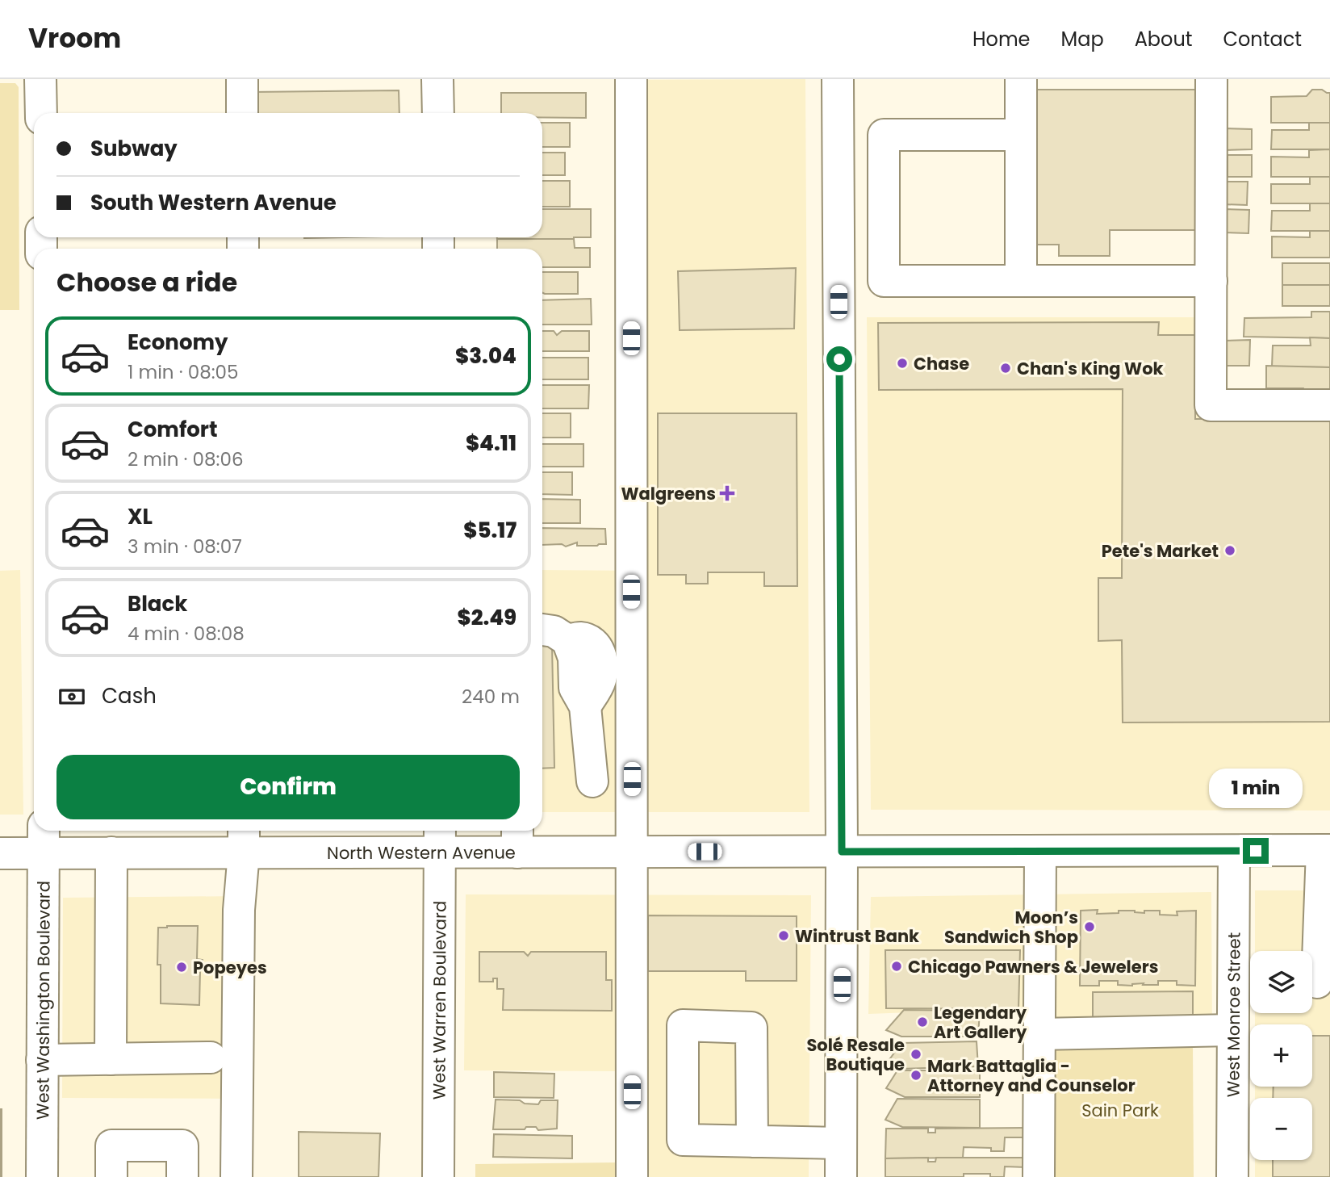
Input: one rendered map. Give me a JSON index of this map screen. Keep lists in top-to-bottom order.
{
  "streets": {
    "main road": [
      "North Western Avenue",
      "West Washington Boulevard",
      "West Warren Boulevard",
      "West Monroe Street"
    ]
  },
  "crossings": [
    ["North Western Avenue", "West Washington Boulevard"],
    ["North Western Avenue", "West Warren Boulevard"],
    ["North Western Avenue", "West Monroe Street"]
  ],
  "parks": ["Sain Park"],
  "places": {
    "other": [
      "Chase",
      "Chan's King Wok",
      "Pete's Market",
      "Moon’s Sandwich Shop",
      "Wintrust Bank",
      "Chicago Pawners & Jewelers",
      "Popeyes",
      "Legendary Art Gallery",
      "Solé Resale Boutique",
      "Mark Battaglia - Attorney and Counselor"
    ],
    "health": ["Walgreens"]
  },
  "page": {
    "header": "Vroom",
    "nav": [
      "Home",
      "Map",
      "About",
      "Contact"
    ],
    "banner": ["Subway", "South Western Avenue"],
    "heading": "Choose a ride",
    "list": [
      {
        "name": "Economy",
        "note": "1 min · 08:05",
        "value": "$3.04"
      },
      {
        "name": "Comfort",
        "note": "2 min · 08:06",
        "value": "$4.11"
      },
      {
        "name": "XL",
        "note": "3 min · 08:07",
        "value": "$5.17"
      },
      {
        "name": "Black",
        "note": "4 min · 08:08",
        "value": "$2.49"
      }
    ],
    "pay": ["Cash", "240 m"],
    "buttons": "Confirm",
    "bubble": "1 min",
    "map_buttons": ["+", "−"]
  }
}
